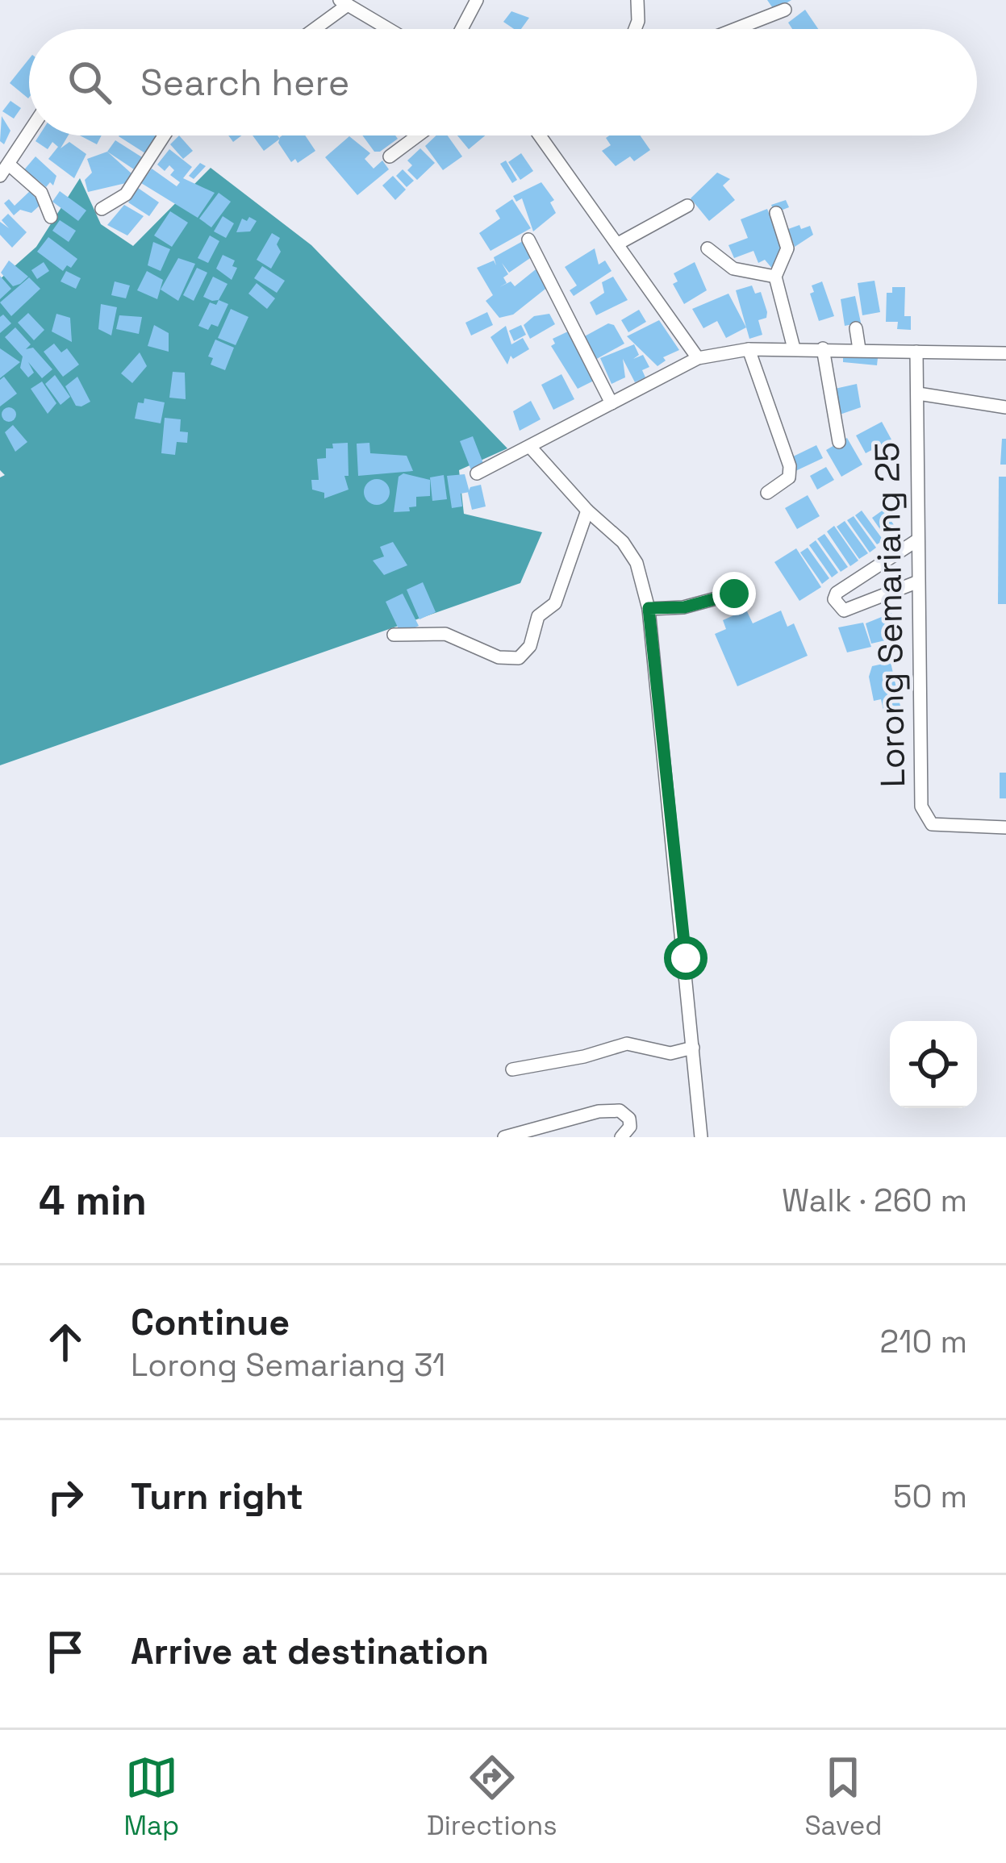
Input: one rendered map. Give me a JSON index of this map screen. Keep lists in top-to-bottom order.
{
  "streets": {
    "street": ["Lorong Semariang 25"]
  },
  "page": {
    "search": "Search here",
    "heading": ["4 min", "Walk · 260 m"],
    "list": [
      ["Continue", "Lorong Semariang 31", "210 m"],
      ["Turn right", "50 m"],
      "Arrive at destination"
    ],
    "nav": ["Map", "Directions", "Saved"]
  }
}
